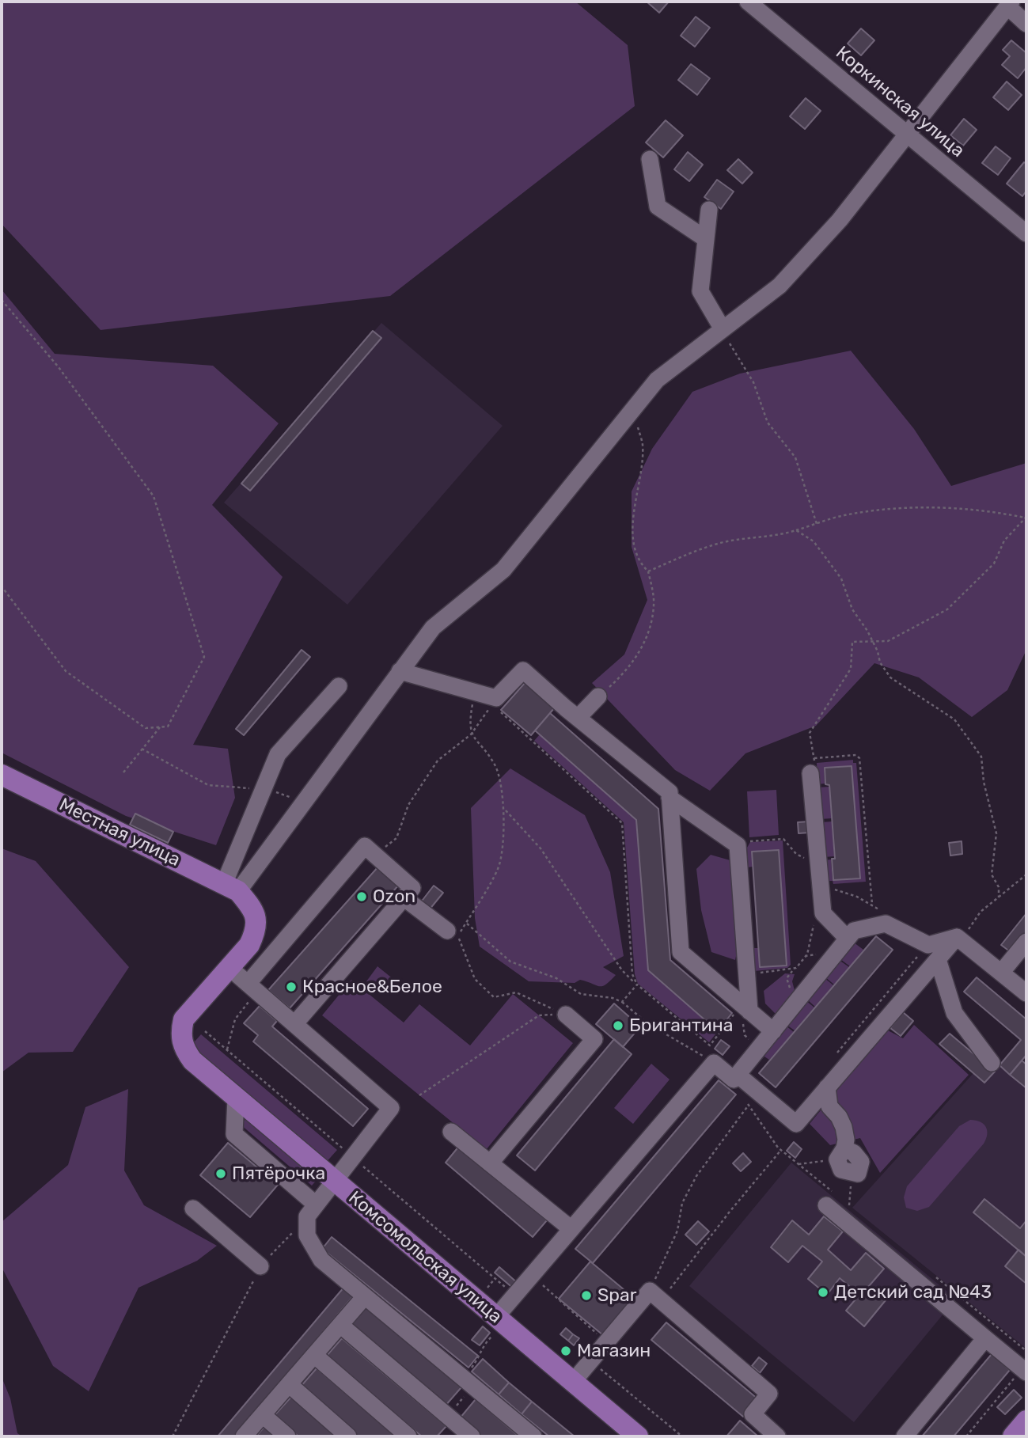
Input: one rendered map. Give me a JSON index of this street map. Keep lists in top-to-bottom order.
{
  "streets": {
    "main road": ["Местная улица", "Комсомольская улица"],
    "street": ["Коркинская улица"]
  },
  "crossings": [
    ["Местная улица", "Комсомольская улица"]
  ],
  "places": [
    "Ozon",
    "Красное&Белое",
    "Бригантина",
    "Пятёрочка",
    "Детский сад №43",
    "Spar",
    "Магазин"
  ]
}
